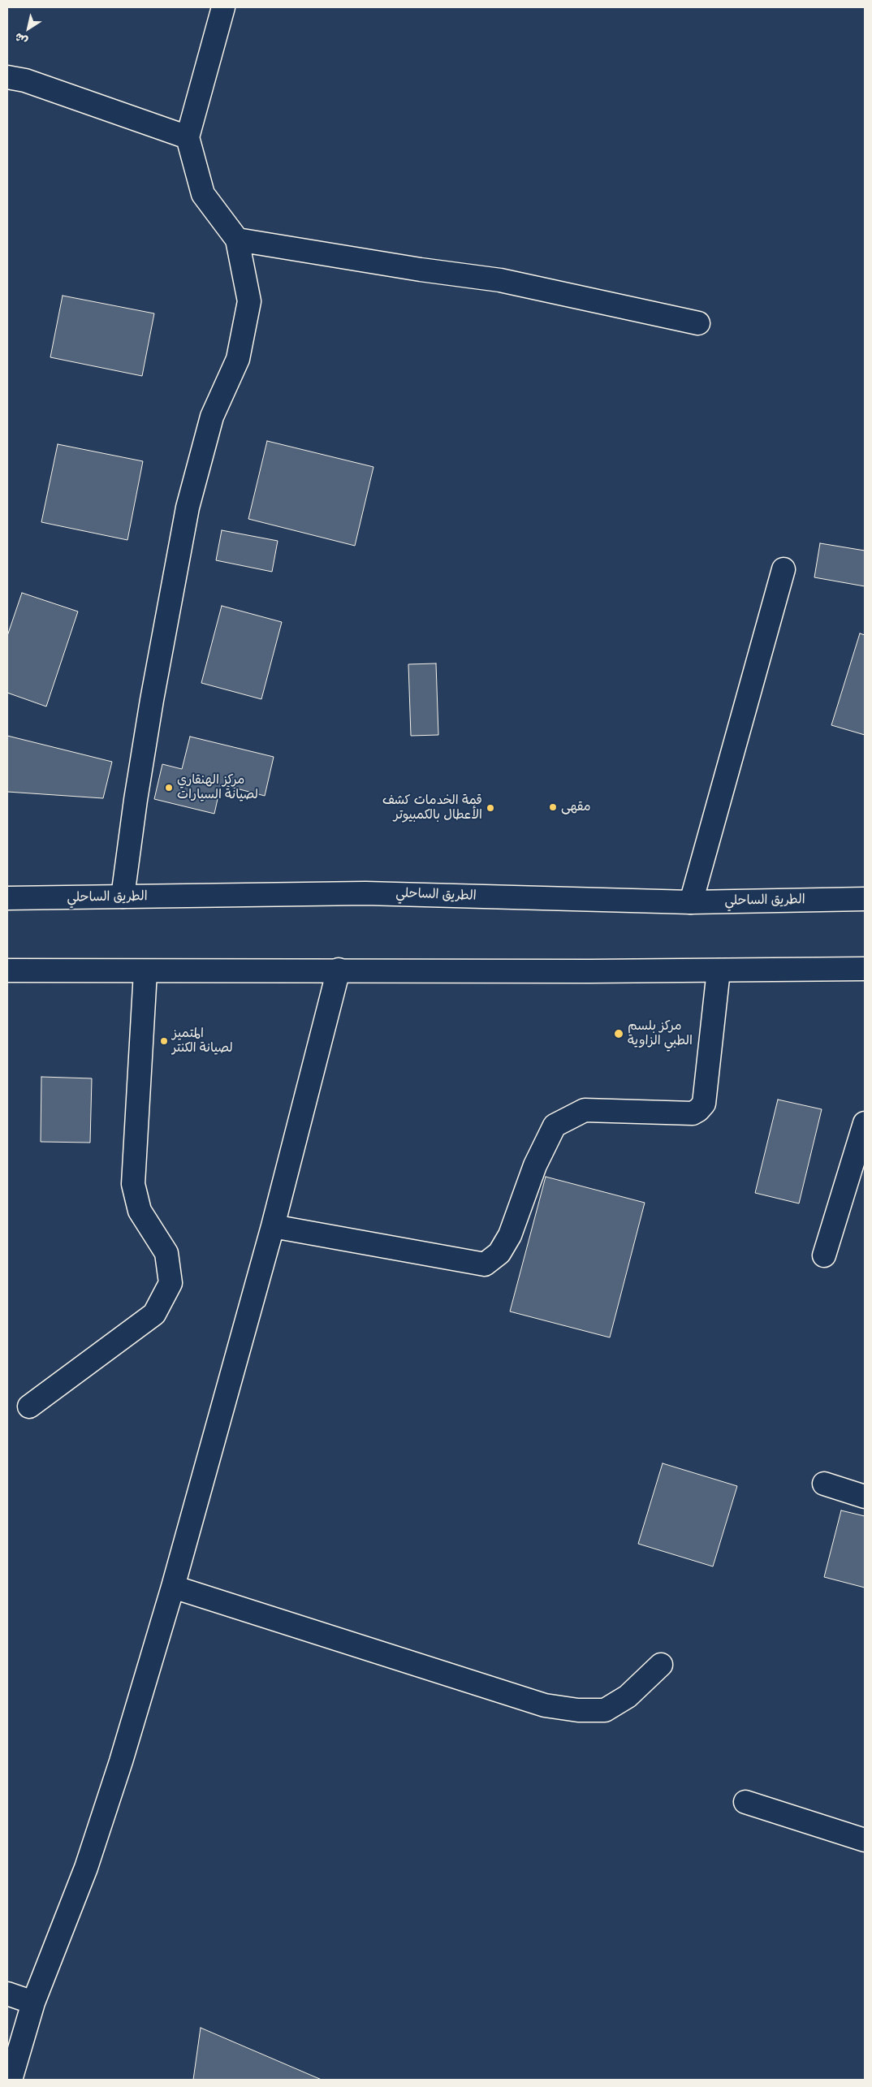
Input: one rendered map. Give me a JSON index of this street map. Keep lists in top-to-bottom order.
{
  "streets": {
    "main road": ["الطريق الساحلي"]
  },
  "places": [
    "مركز الهنقاري لصيانة السيارات",
    "مقهى",
    "قمة الخدمات كشف الأعطال بالكمبيوتر",
    "مركز بلسم الطبي الزاوية",
    "المتميز لصيانة الكنتر"
  ],
  "north": "bottom left"
}
